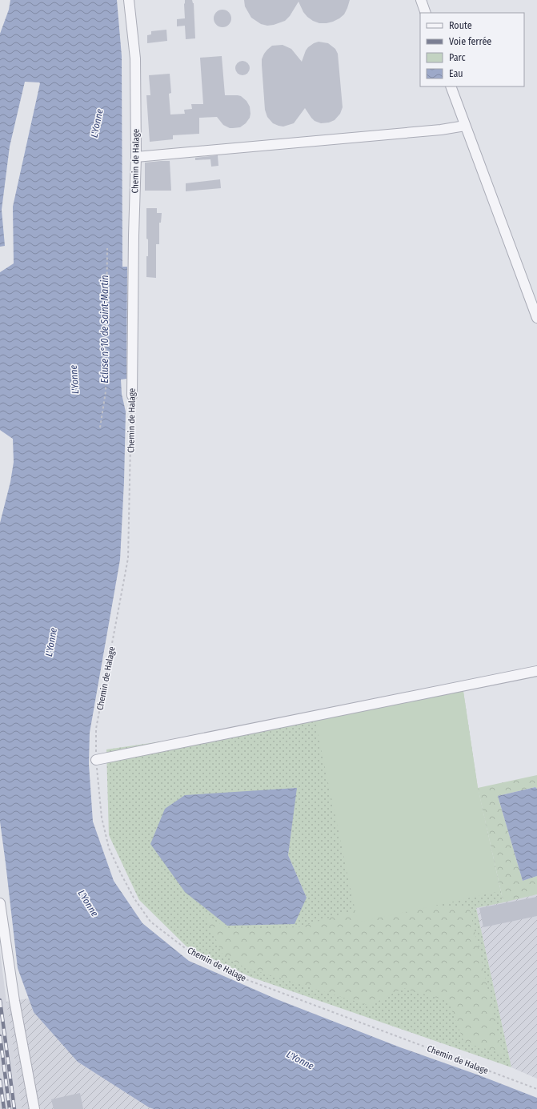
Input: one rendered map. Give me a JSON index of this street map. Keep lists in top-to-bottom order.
{
  "streets": {
    "street": ["Chemin de Halage"]
  },
  "water": ["L'Yonne", "Ecluse n°10 de Saint-Martin"],
  "legend": [
    "Route",
    "Voie ferrée",
    "Parc",
    "Eau"
  ]
}
